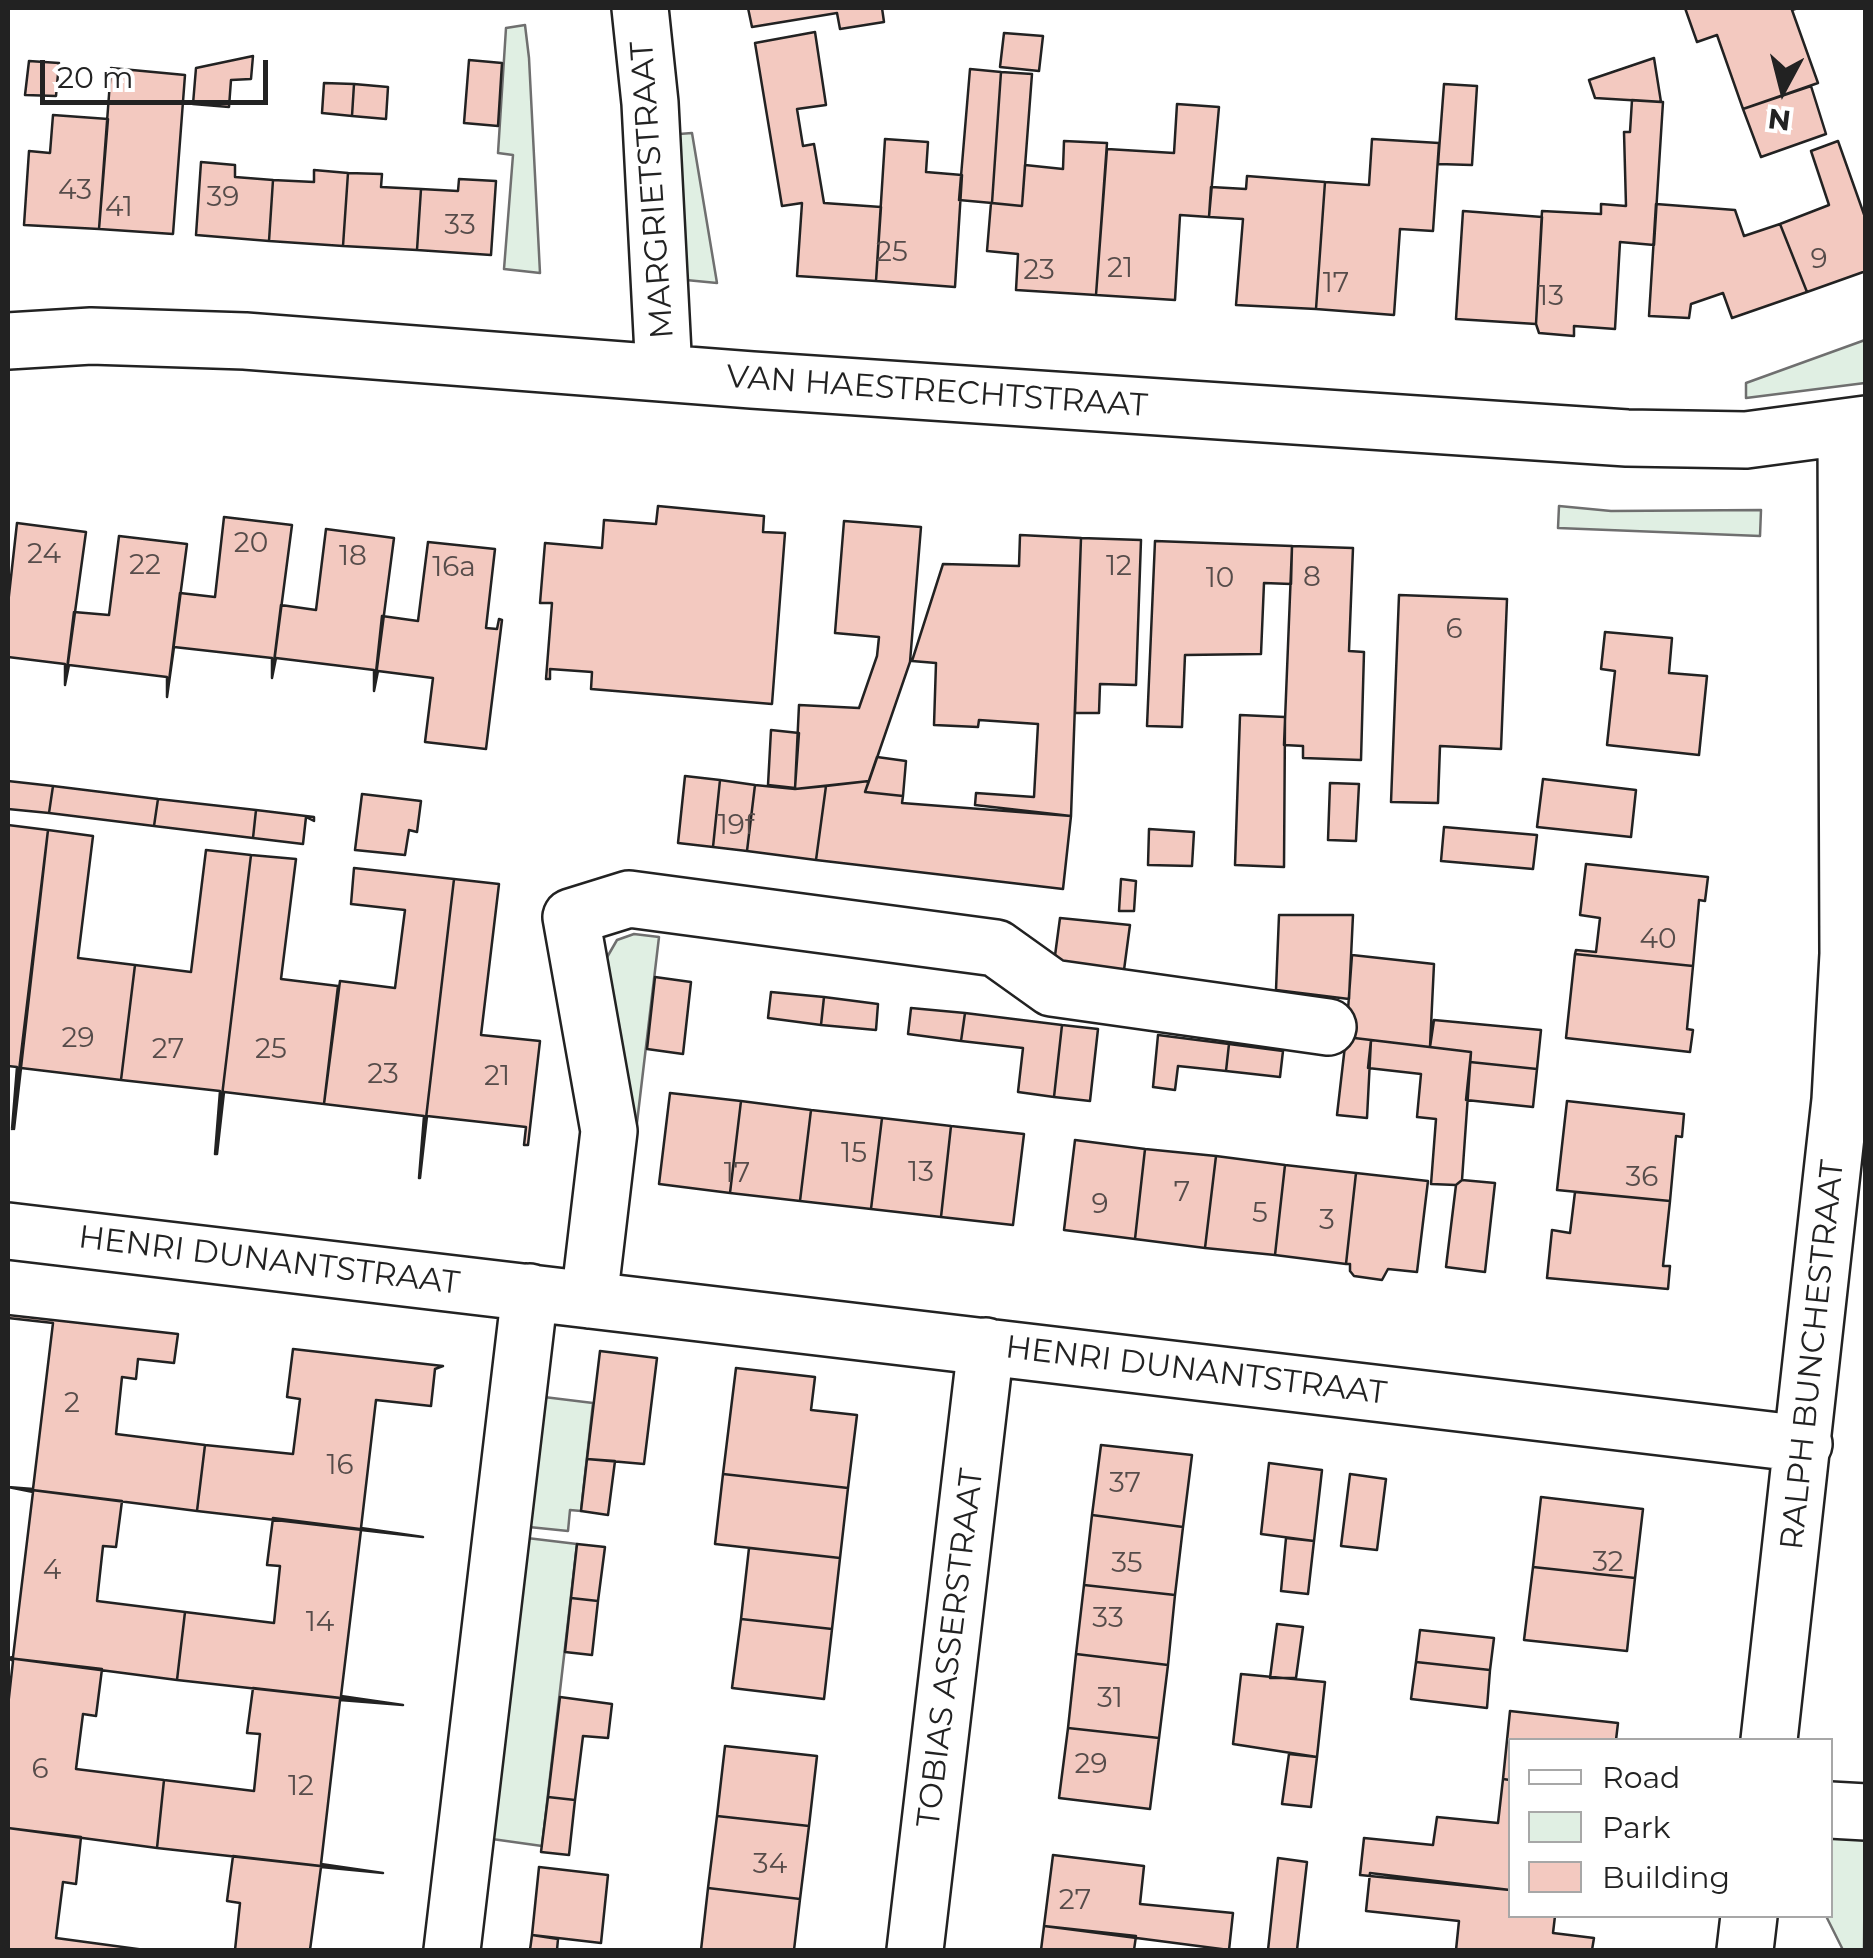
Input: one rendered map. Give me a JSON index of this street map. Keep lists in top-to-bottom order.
{
  "streets": {
    "street": [
      "MARGRIETSTRAAT",
      "VAN HAESTRECHTSTRAAT",
      "HENRI DUNANTSTRAAT",
      "RALPH BUNCHESTRAAT",
      "TOBIAS ASSERSTRAAT"
    ]
  },
  "crossings": [
    ["MARGRIETSTRAAT", "VAN HAESTRECHTSTRAAT"],
    ["VAN HAESTRECHTSTRAAT", "RALPH BUNCHESTRAAT"],
    ["HENRI DUNANTSTRAAT", "RALPH BUNCHESTRAAT"],
    ["HENRI DUNANTSTRAAT", "TOBIAS ASSERSTRAAT"]
  ],
  "house_numbers": [
    "43",
    "39",
    "41",
    "33",
    "25",
    "9",
    "21",
    "23",
    "17",
    "13",
    "20",
    "24",
    "18",
    "22",
    "12",
    "16a",
    "8",
    "10",
    "6",
    "19f",
    "40",
    "29",
    "27",
    "25",
    "23",
    "21",
    "15",
    "13",
    "17",
    "36",
    "7",
    "9",
    "5",
    "3",
    "2",
    "16",
    "37",
    "32",
    "35",
    "4",
    "33",
    "14",
    "31",
    "29",
    "6",
    "12",
    "34",
    "27"
  ],
  "legend": ["Road", "Park", "Building"],
  "scale_bar": "20 m",
  "north": "bottom"
}
